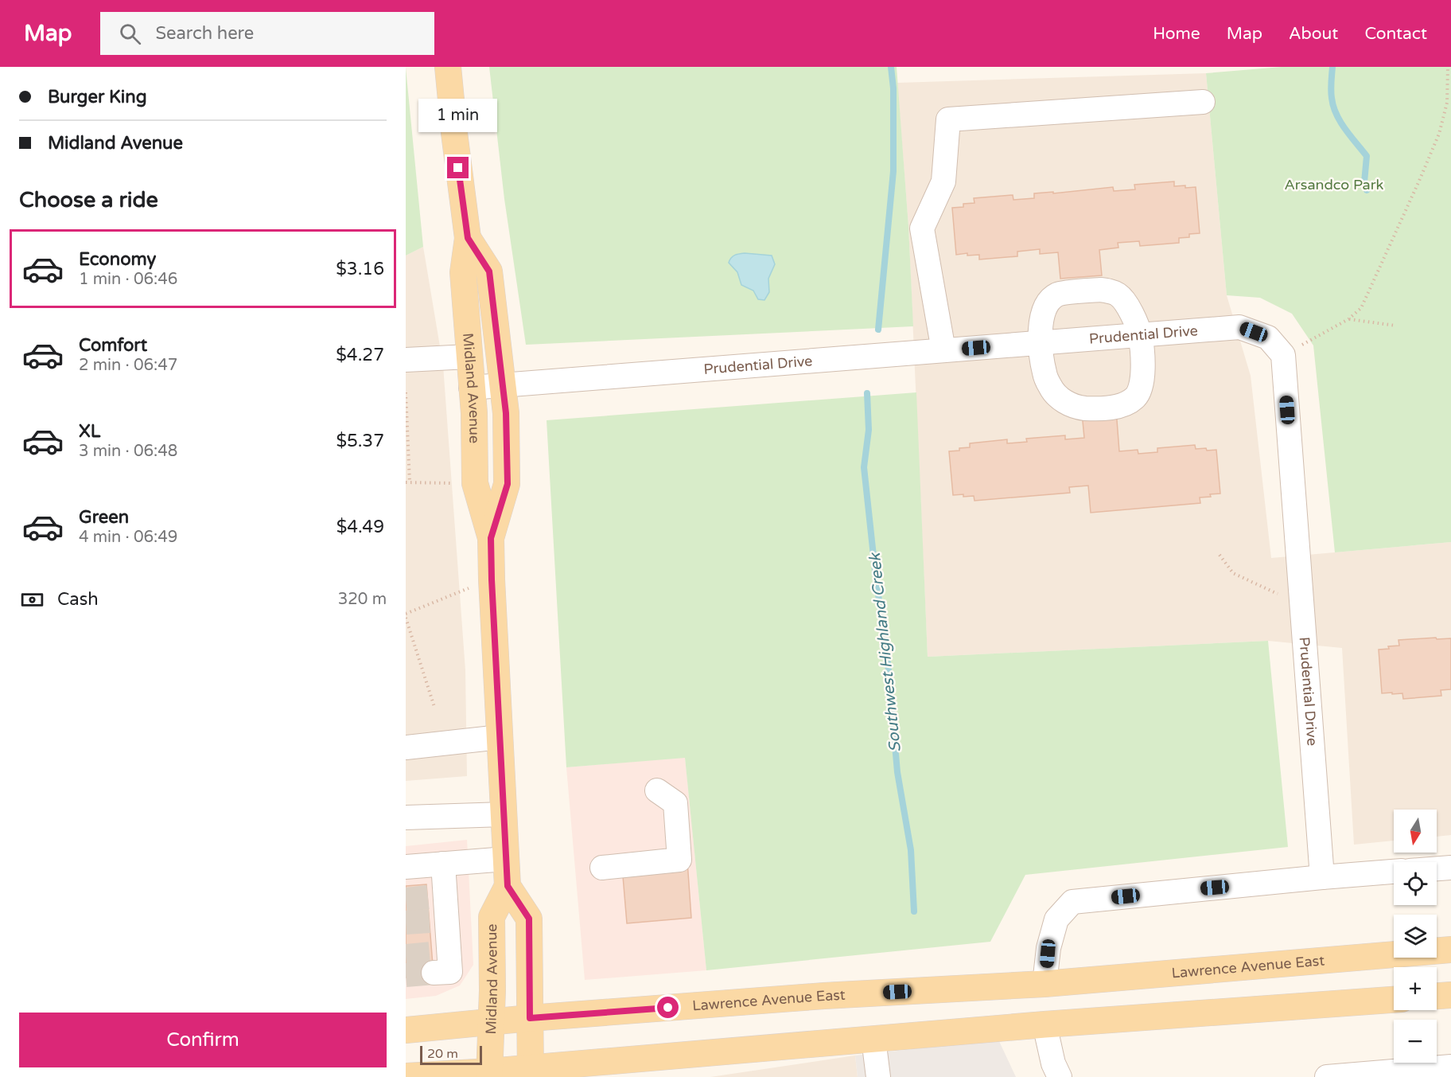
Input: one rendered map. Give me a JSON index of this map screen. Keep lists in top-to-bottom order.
{
  "streets": {
    "main road": ["Midland Avenue", "Lawrence Avenue East"],
    "street": ["Prudential Drive"]
  },
  "crossings": [
    ["Prudential Drive", "Midland Avenue"],
    ["Midland Avenue", "Lawrence Avenue East"]
  ],
  "water": ["Southwest Highland Creek"],
  "parks": ["Arsandco Park"],
  "scale_bar": "20 m",
  "north": "bottom",
  "page": {
    "header": "Map",
    "search": "Search here",
    "nav": [
      "Home",
      "Map",
      "About",
      "Contact"
    ],
    "banner": ["Burger King", "Midland Avenue"],
    "bubble": "1 min",
    "heading": "Choose a ride",
    "list": [
      {
        "name": "Economy",
        "note": "1 min · 06:46",
        "value": "$3.16"
      },
      {
        "name": "Comfort",
        "note": "2 min · 06:47",
        "value": "$4.27"
      },
      {
        "name": "XL",
        "note": "3 min · 06:48",
        "value": "$5.37"
      },
      {
        "name": "Green",
        "note": "4 min · 06:49",
        "value": "$4.49"
      }
    ],
    "pay": ["Cash", "320 m"],
    "map_buttons": ["+", "−"],
    "buttons": "Confirm",
    "scale": "20 m"
  }
}
